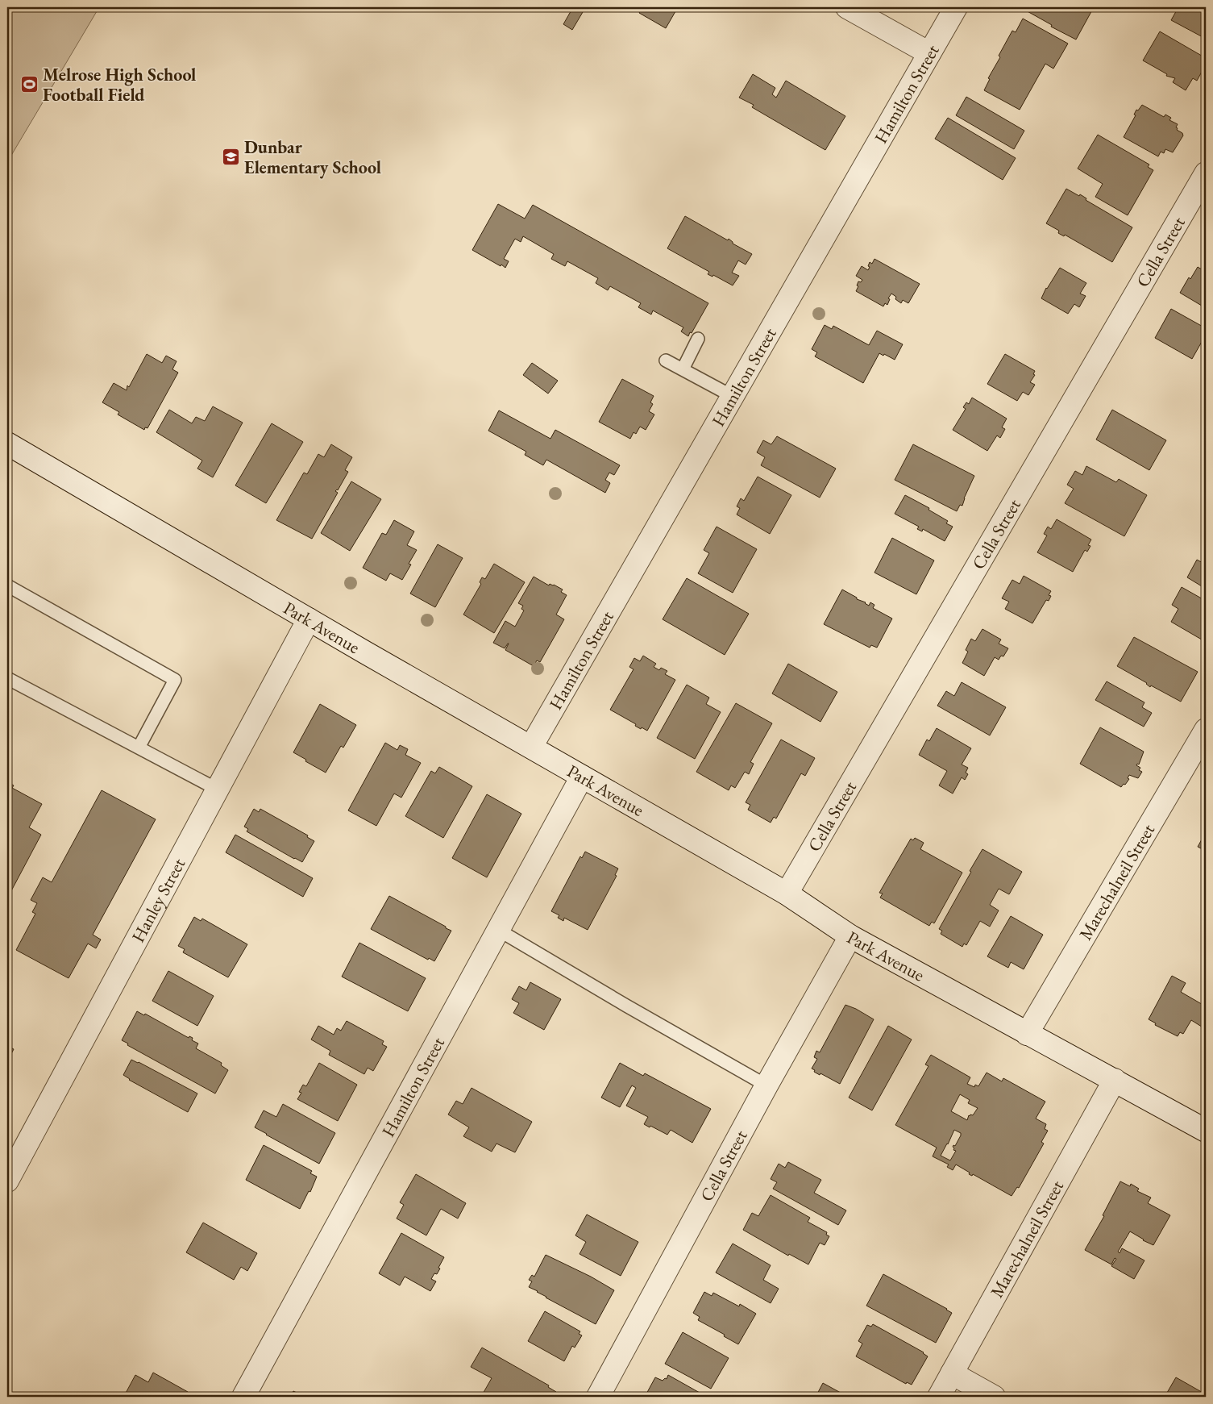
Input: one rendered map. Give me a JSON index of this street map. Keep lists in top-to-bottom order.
{
  "streets": {
    "street": [
      "Hamilton Street",
      "Cella Street",
      "Park Avenue",
      "Marechalneil Street",
      "Hanley Street"
    ]
  },
  "crossings": [
    ["Hamilton Street", "Park Avenue"],
    ["Cella Street", "Park Avenue"],
    ["Park Avenue", "Marechalneil Street"],
    ["Park Avenue", "Hanley Street"]
  ],
  "places": {
    "sports": ["Melrose High School Football Field"],
    "school or university": ["Dunbar Elementary School"]
  }
}
